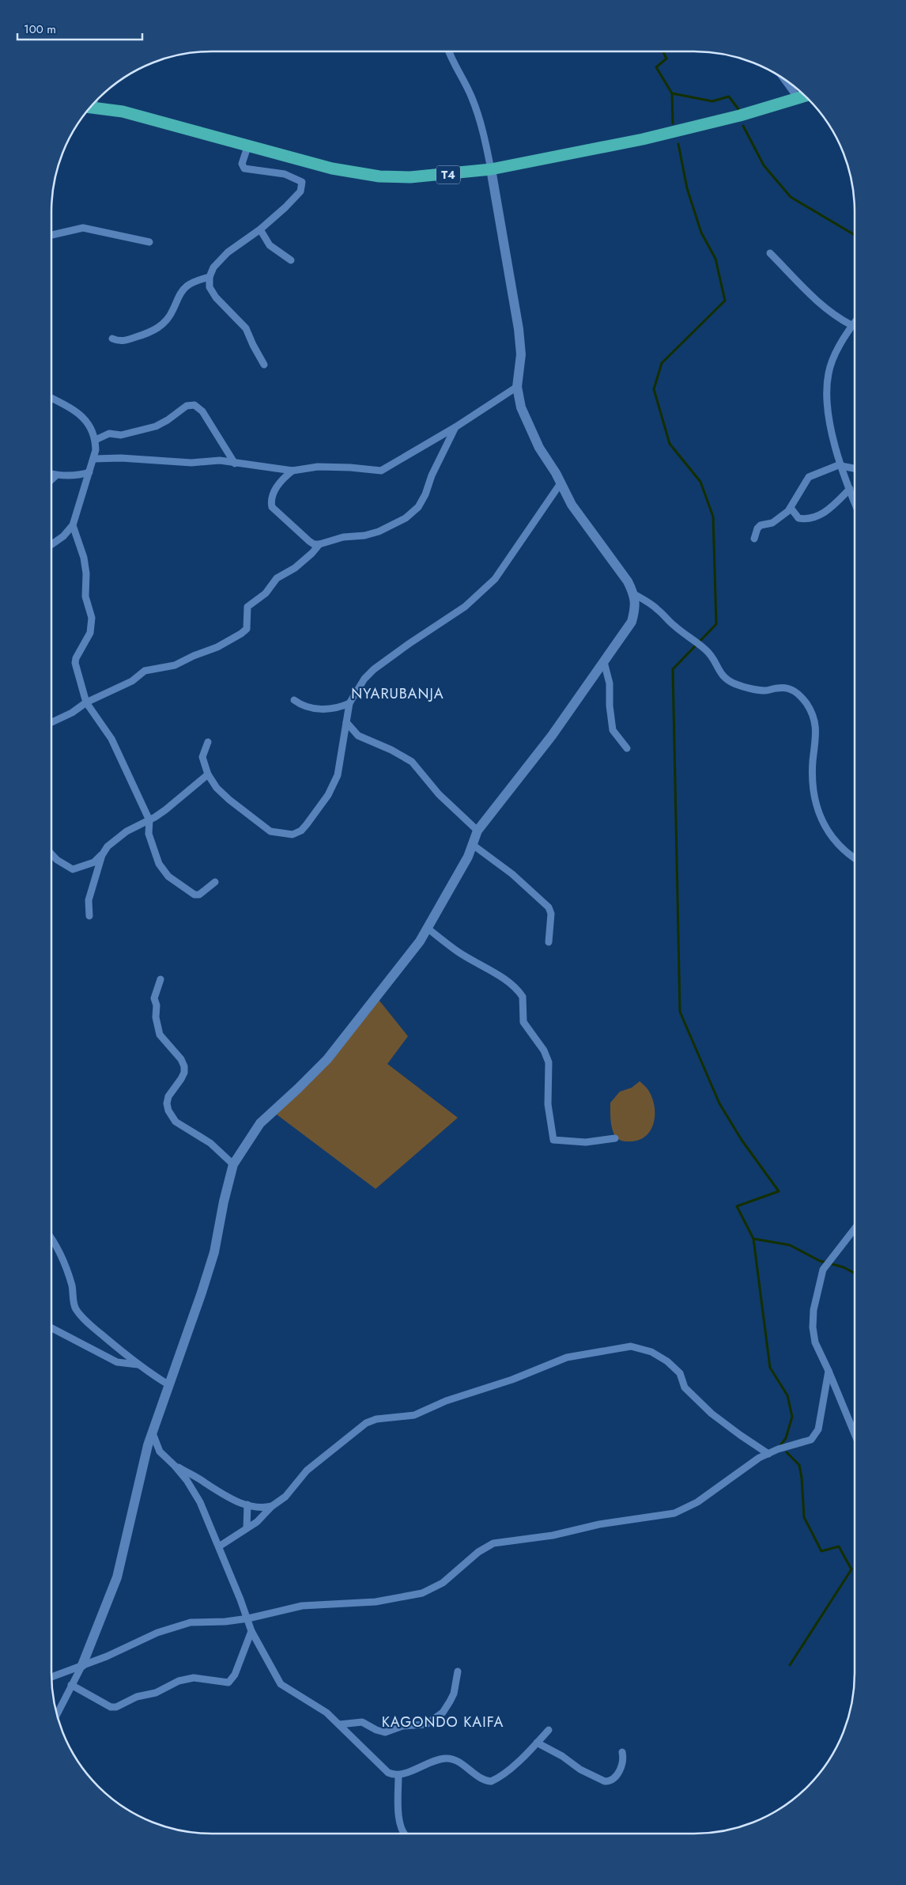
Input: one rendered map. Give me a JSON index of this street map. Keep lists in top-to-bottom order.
{
  "streets": {
    "highway": ["T4"]
  },
  "districts": ["NYARUBANJA", "KAGONDO KAIFA"],
  "scale_bar": "100 m"
}
